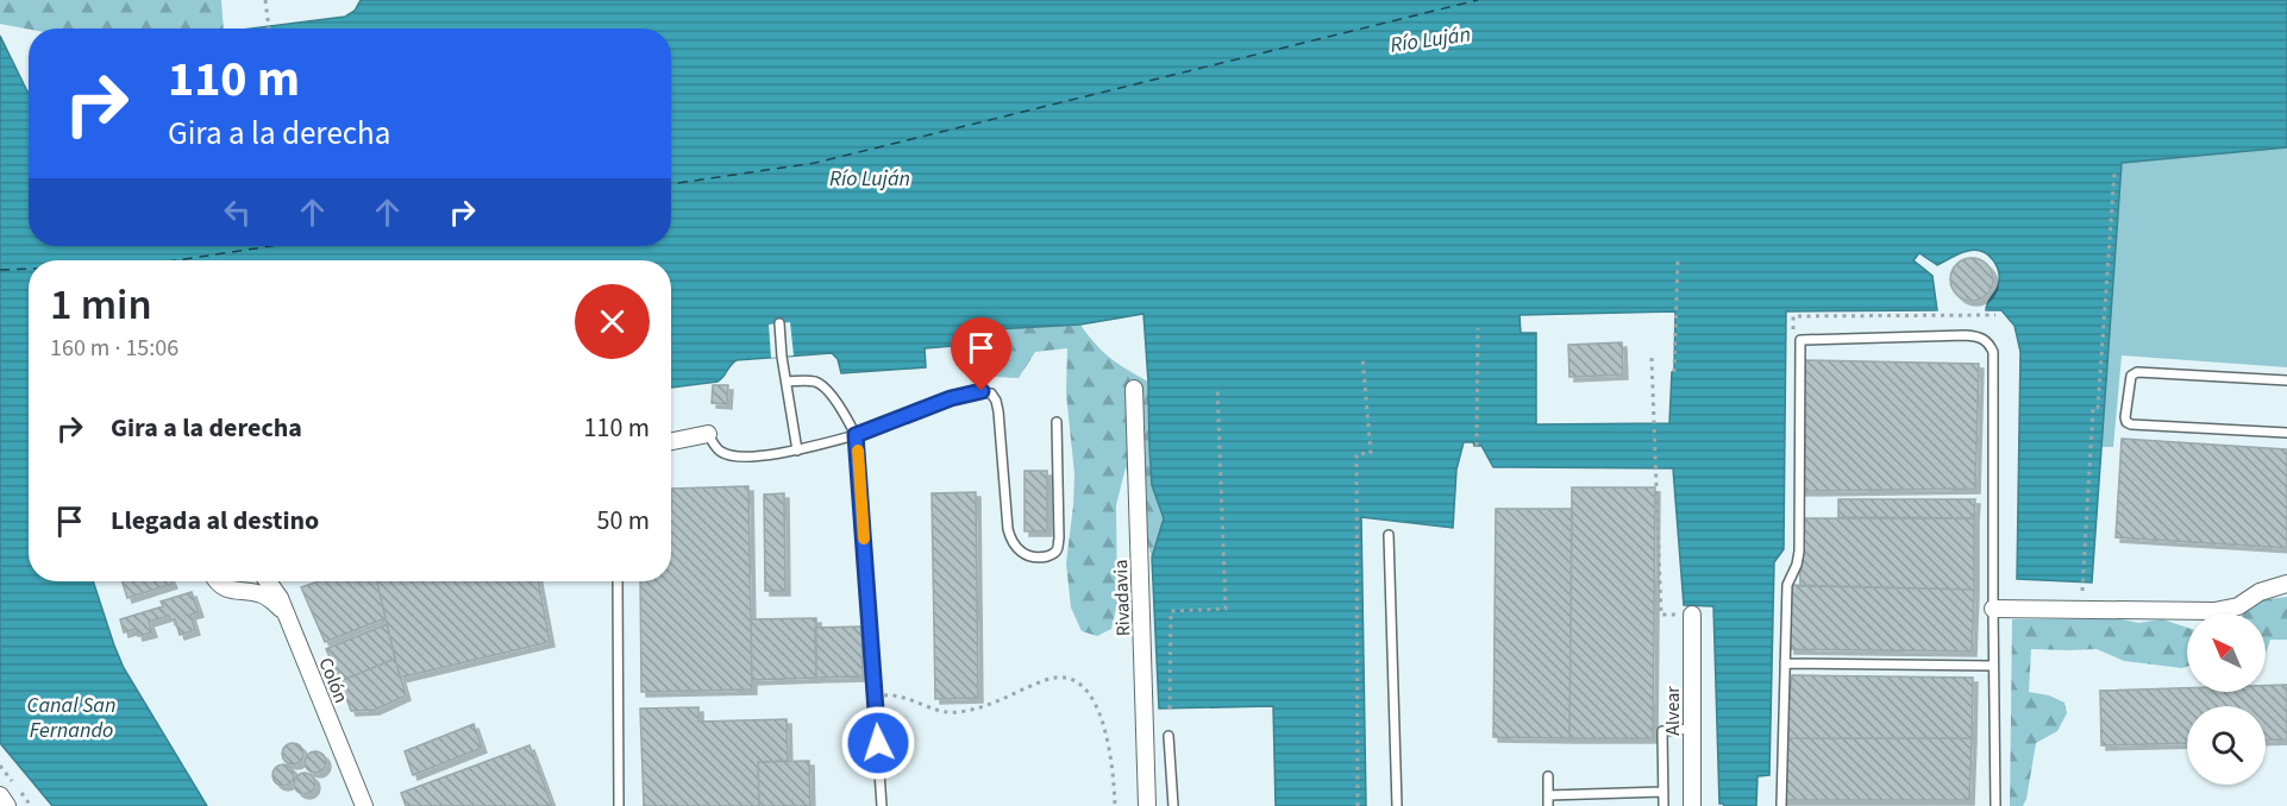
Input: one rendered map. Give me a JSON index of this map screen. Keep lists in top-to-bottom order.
{
  "streets": {
    "street": ["Rivadavia", "Colón", "Alvear"]
  },
  "water": ["Río Luján", "Canal San Fernando"],
  "north": "top left",
  "page": {
    "turn": ["110 m", "Gira a la derecha"],
    "heading": ["1 min", "160 m · 15:06"],
    "list": [
      {
        "name": "Gira a la derecha",
        "value": "110 m"
      },
      {
        "name": "Llegada al destino",
        "value": "50 m"
      }
    ]
  }
}
